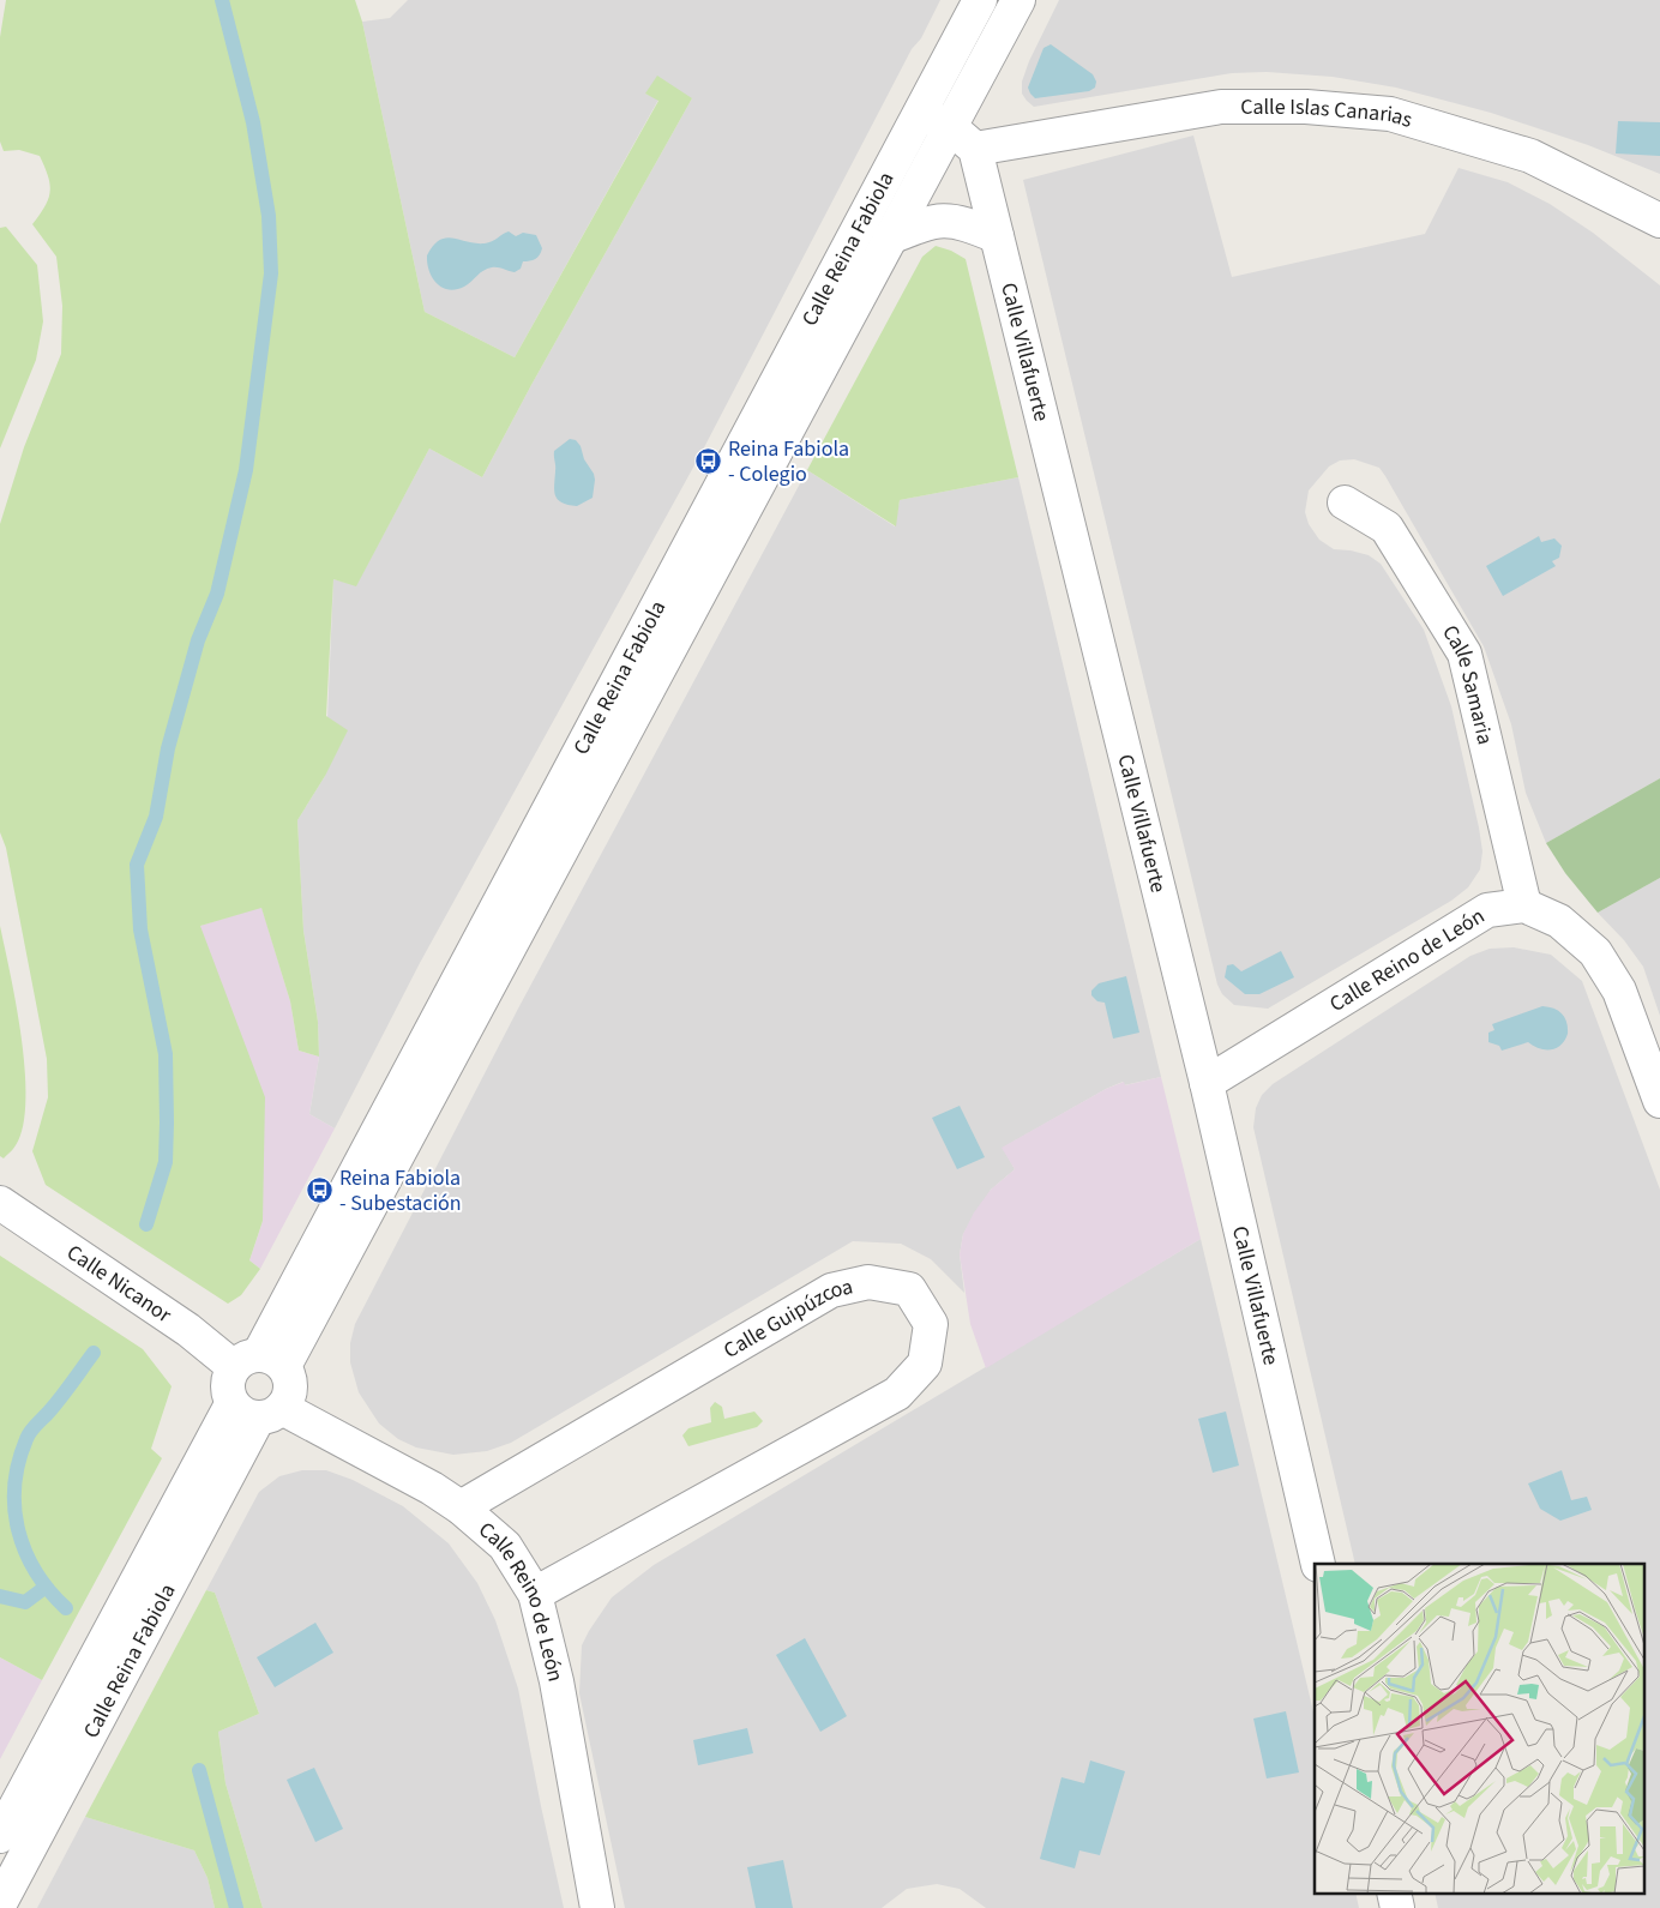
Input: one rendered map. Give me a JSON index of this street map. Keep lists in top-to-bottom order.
{
  "streets": {
    "street": [
      "Calle Islas Canarias",
      "Calle Reina Fabiola",
      "Calle Villafuerte",
      "Calle Samaria",
      "Calle Reino de León",
      "Calle Nicanor",
      "Calle Guipúzcoa"
    ]
  },
  "crossings": [
    ["Calle Islas Canarias", "Calle Villafuerte"],
    ["Calle Reina Fabiola", "Calle Villafuerte"],
    ["Calle Reina Fabiola", "Calle Reino de León"],
    ["Calle Reina Fabiola", "Calle Nicanor"],
    ["Calle Villafuerte", "Calle Reino de León"],
    ["Calle Samaria", "Calle Reino de León"],
    ["Calle Reino de León", "Calle Guipúzcoa"]
  ],
  "places": {
    "bus stop": ["Reina Fabiola - Colegio", "Reina Fabiola - Subestación"]
  }
}
